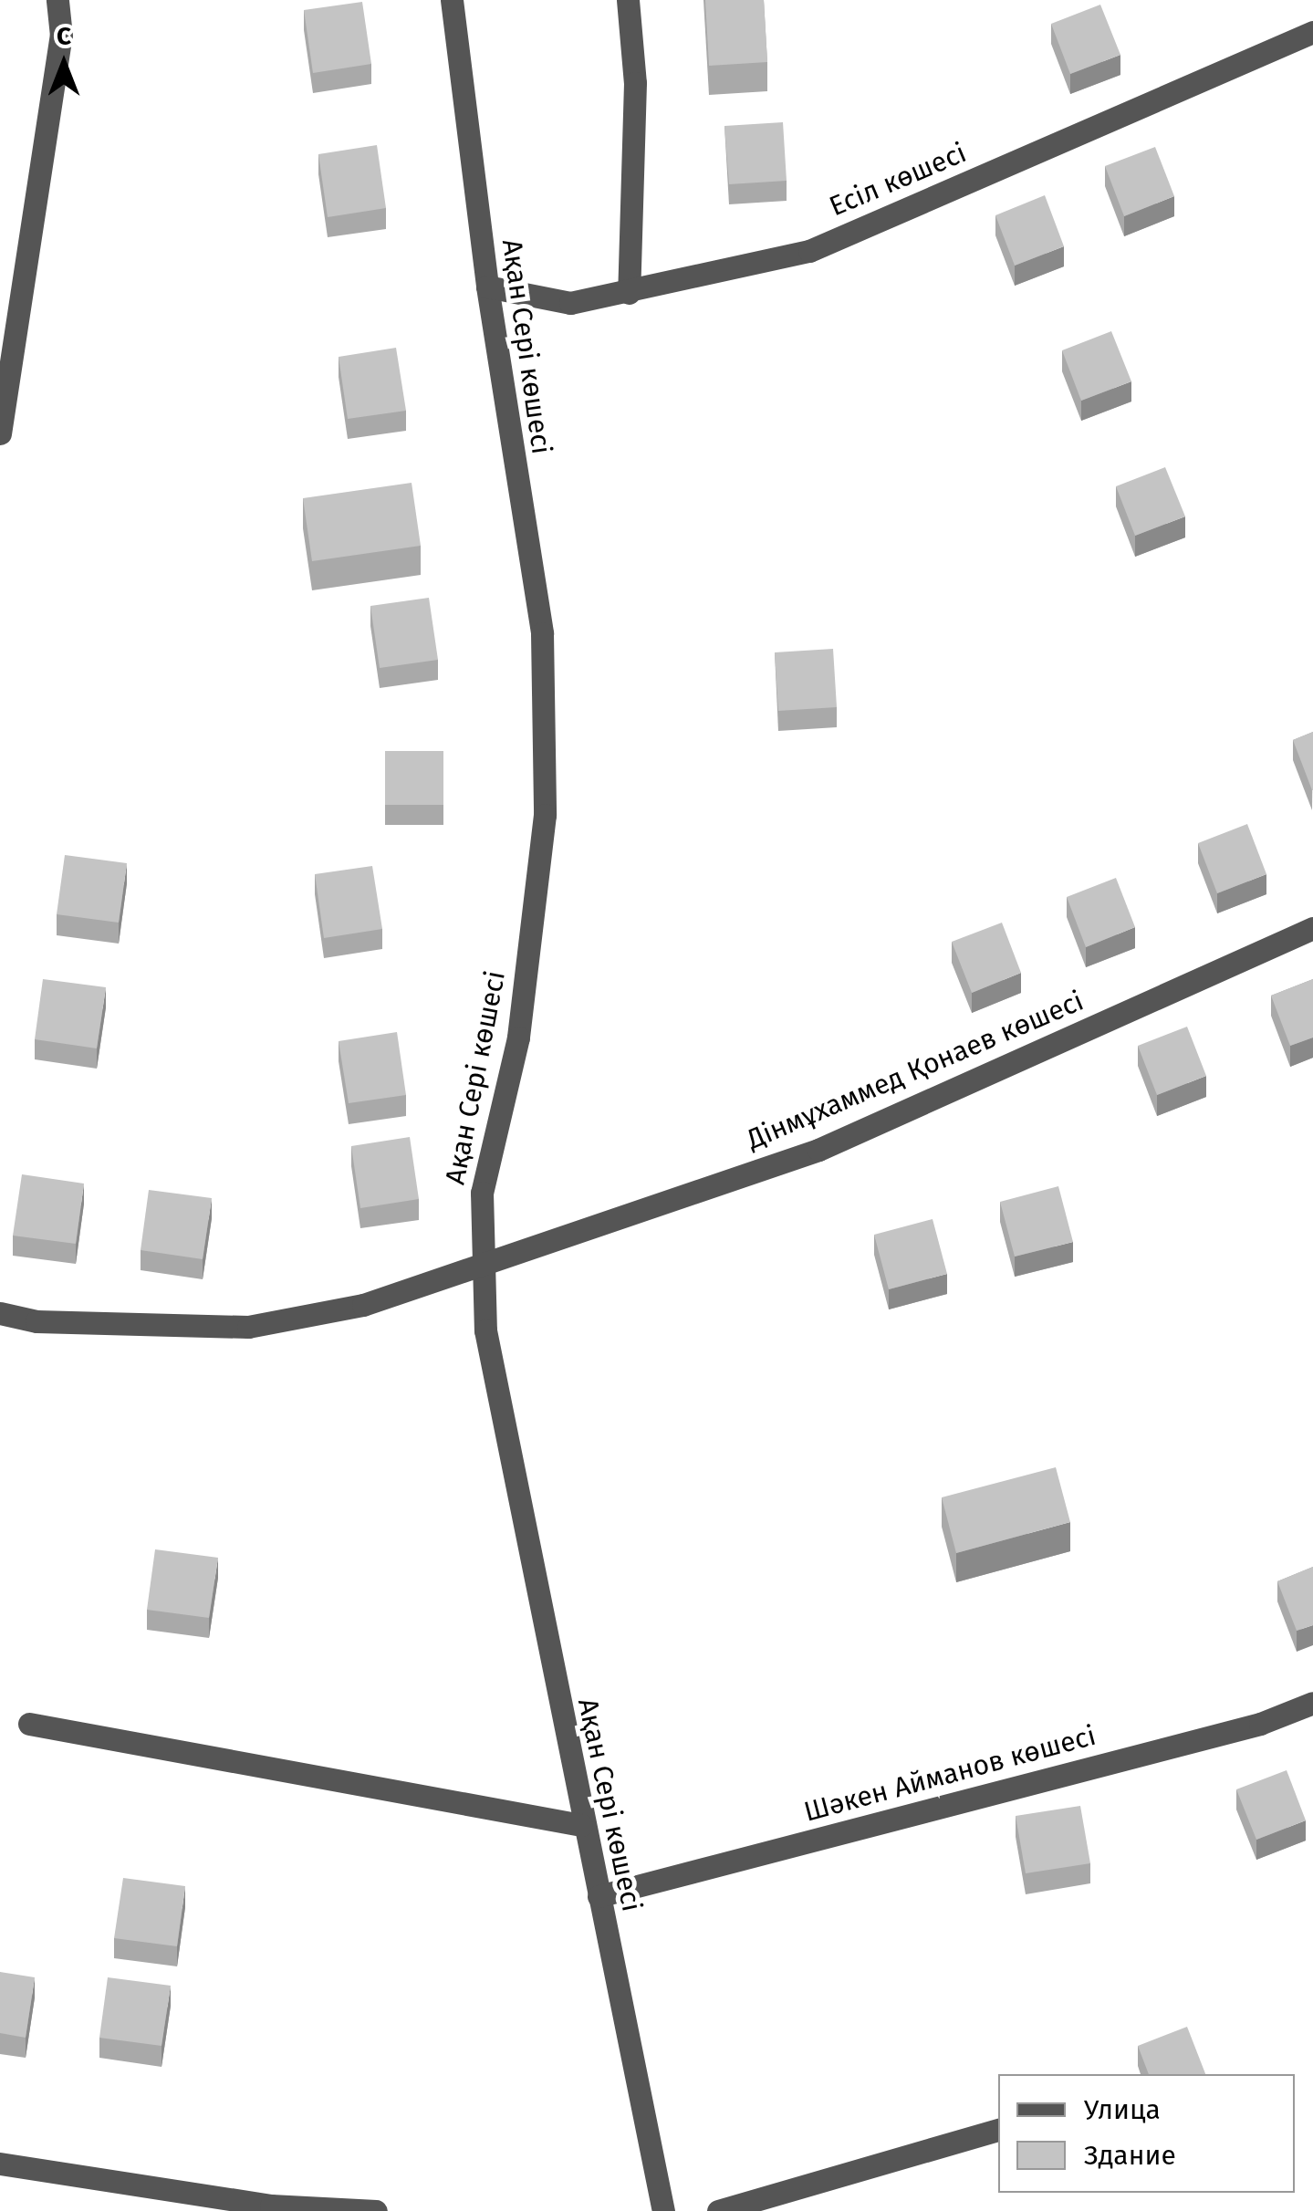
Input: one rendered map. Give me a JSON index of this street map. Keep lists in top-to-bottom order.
{
  "streets": {
    "street": [
      "Есіл көшесі",
      "Ақан Сері көшесі",
      "Дінмұхаммед Қонаев көшесі",
      "Шәкен Айманов көшесі"
    ]
  },
  "crossings": [
    ["Есіл көшесі", "Ақан Сері көшесі"],
    ["Ақан Сері көшесі", "Дінмұхаммед Қонаев көшесі"],
    ["Ақан Сері көшесі", "Шәкен Айманов көшесі"]
  ],
  "legend": ["Улица", "Здание"],
  "north": "top"
}
